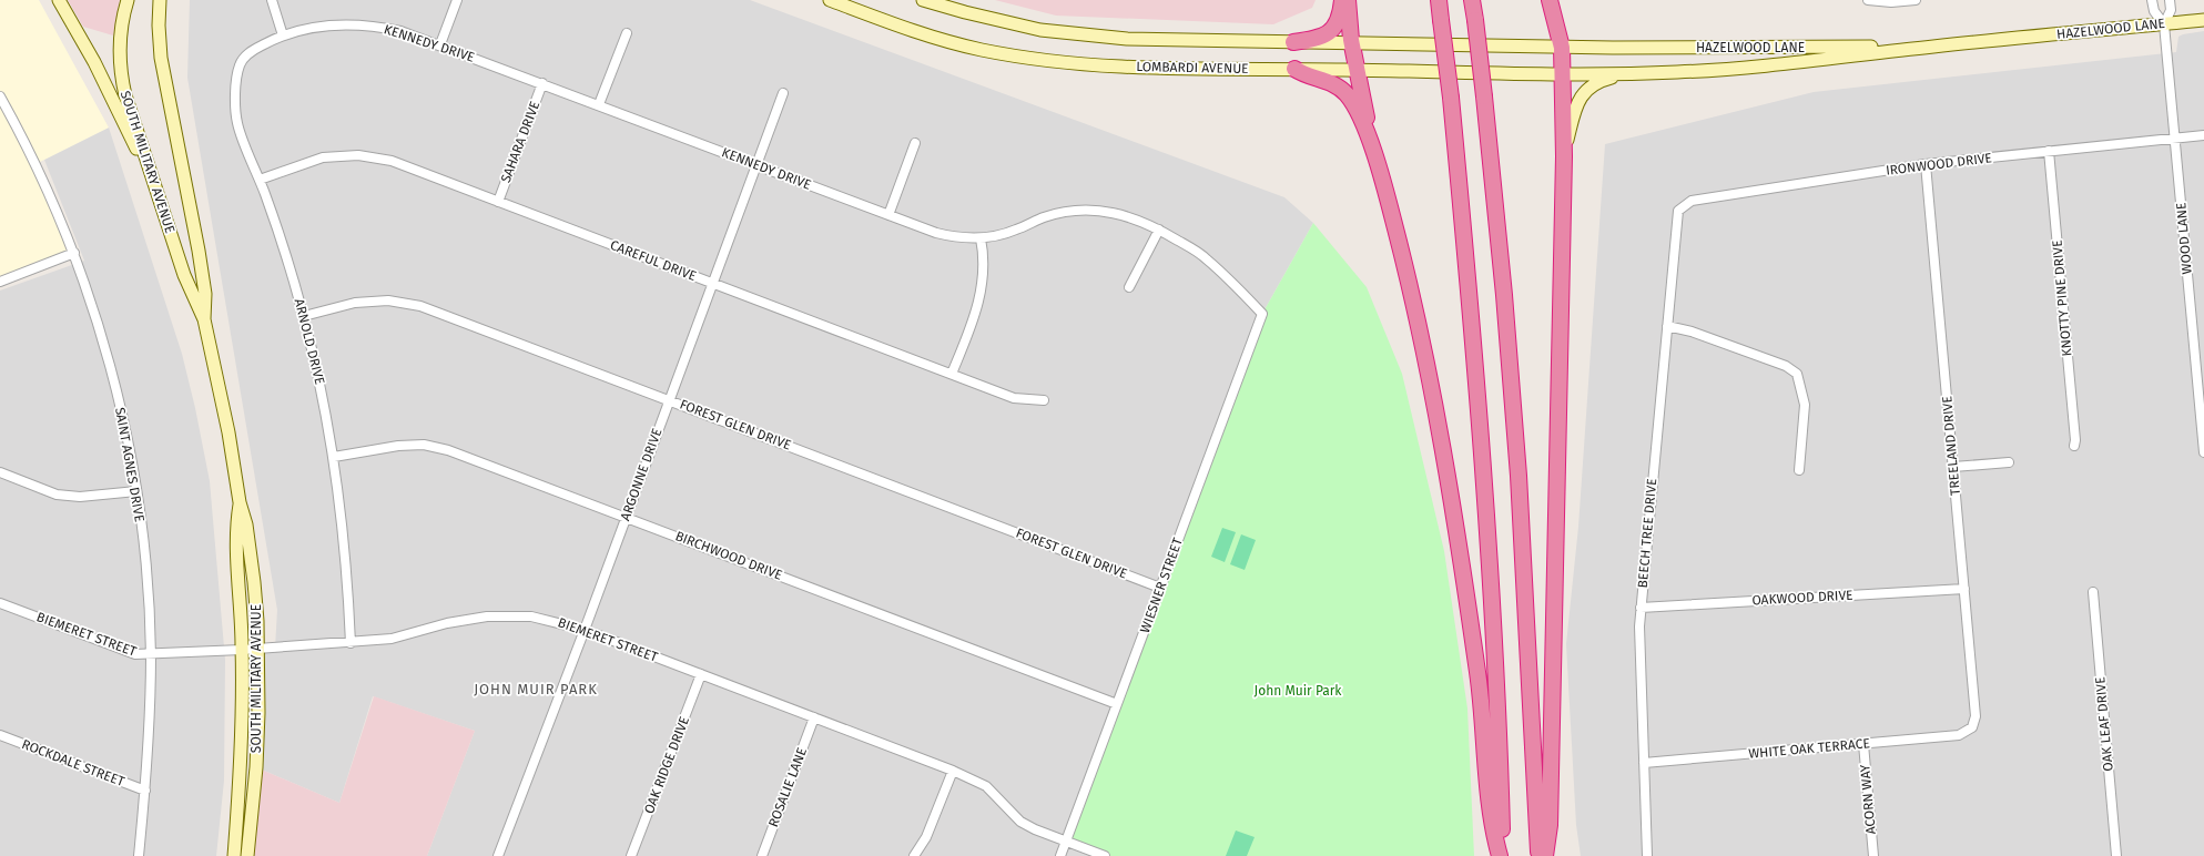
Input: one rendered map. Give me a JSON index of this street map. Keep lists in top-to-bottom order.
{
  "streets": {
    "main road": ["HAZELWOOD LANE", "LOMBARDI AVENUE", "SOUTH MILITARY AVENUE"],
    "street": [
      "KENNEDY DRIVE",
      "SAHARA DRIVE",
      "IRONWOOD DRIVE",
      "WOOD LANE",
      "CAREFUL DRIVE",
      "KNOTTY PINE DRIVE",
      "ARNOLD DRIVE",
      "FOREST GLEN DRIVE",
      "TREELAND DRIVE",
      "SAINT AGNES DRIVE",
      "ARGONNE DRIVE",
      "BEECH TREE DRIVE",
      "BIRCHWOOD DRIVE",
      "WIESNER STREET",
      "OAKWOOD DRIVE",
      "BIEMERET STREET",
      "OAK LEAF DRIVE",
      "WHITE OAK TERRACE",
      "ROCKDALE STREET",
      "OAK RIDGE DRIVE",
      "ROSALIE LANE",
      "ACORN WAY"
    ]
  },
  "crossings": [
    ["HAZELWOOD LANE", "LOMBARDI AVENUE"],
    ["HAZELWOOD LANE", "WOOD LANE"],
    ["KENNEDY DRIVE", "SAHARA DRIVE"],
    ["KENNEDY DRIVE", "ARNOLD DRIVE"],
    ["KENNEDY DRIVE", "ARGONNE DRIVE"],
    ["KENNEDY DRIVE", "WIESNER STREET"],
    ["SAHARA DRIVE", "CAREFUL DRIVE"],
    ["SOUTH MILITARY AVENUE", "BIEMERET STREET"],
    ["IRONWOOD DRIVE", "WOOD LANE"],
    ["IRONWOOD DRIVE", "KNOTTY PINE DRIVE"],
    ["IRONWOOD DRIVE", "TREELAND DRIVE"],
    ["IRONWOOD DRIVE", "BEECH TREE DRIVE"],
    ["CAREFUL DRIVE", "ARNOLD DRIVE"],
    ["CAREFUL DRIVE", "ARGONNE DRIVE"],
    ["ARNOLD DRIVE", "FOREST GLEN DRIVE"],
    ["ARNOLD DRIVE", "BIRCHWOOD DRIVE"],
    ["ARNOLD DRIVE", "BIEMERET STREET"],
    ["FOREST GLEN DRIVE", "ARGONNE DRIVE"],
    ["FOREST GLEN DRIVE", "WIESNER STREET"],
    ["TREELAND DRIVE", "OAKWOOD DRIVE"],
    ["TREELAND DRIVE", "WHITE OAK TERRACE"],
    ["SAINT AGNES DRIVE", "BIEMERET STREET"],
    ["SAINT AGNES DRIVE", "ROCKDALE STREET"],
    ["ARGONNE DRIVE", "BIRCHWOOD DRIVE"],
    ["ARGONNE DRIVE", "BIEMERET STREET"],
    ["BEECH TREE DRIVE", "OAKWOOD DRIVE"],
    ["BEECH TREE DRIVE", "WHITE OAK TERRACE"],
    ["BIRCHWOOD DRIVE", "WIESNER STREET"],
    ["WIESNER STREET", "BIEMERET STREET"],
    ["BIEMERET STREET", "OAK RIDGE DRIVE"],
    ["BIEMERET STREET", "ROSALIE LANE"],
    ["WHITE OAK TERRACE", "ACORN WAY"]
  ],
  "districts": ["JOHN MUIR PARK"],
  "parks": ["John Muir Park"]
}
